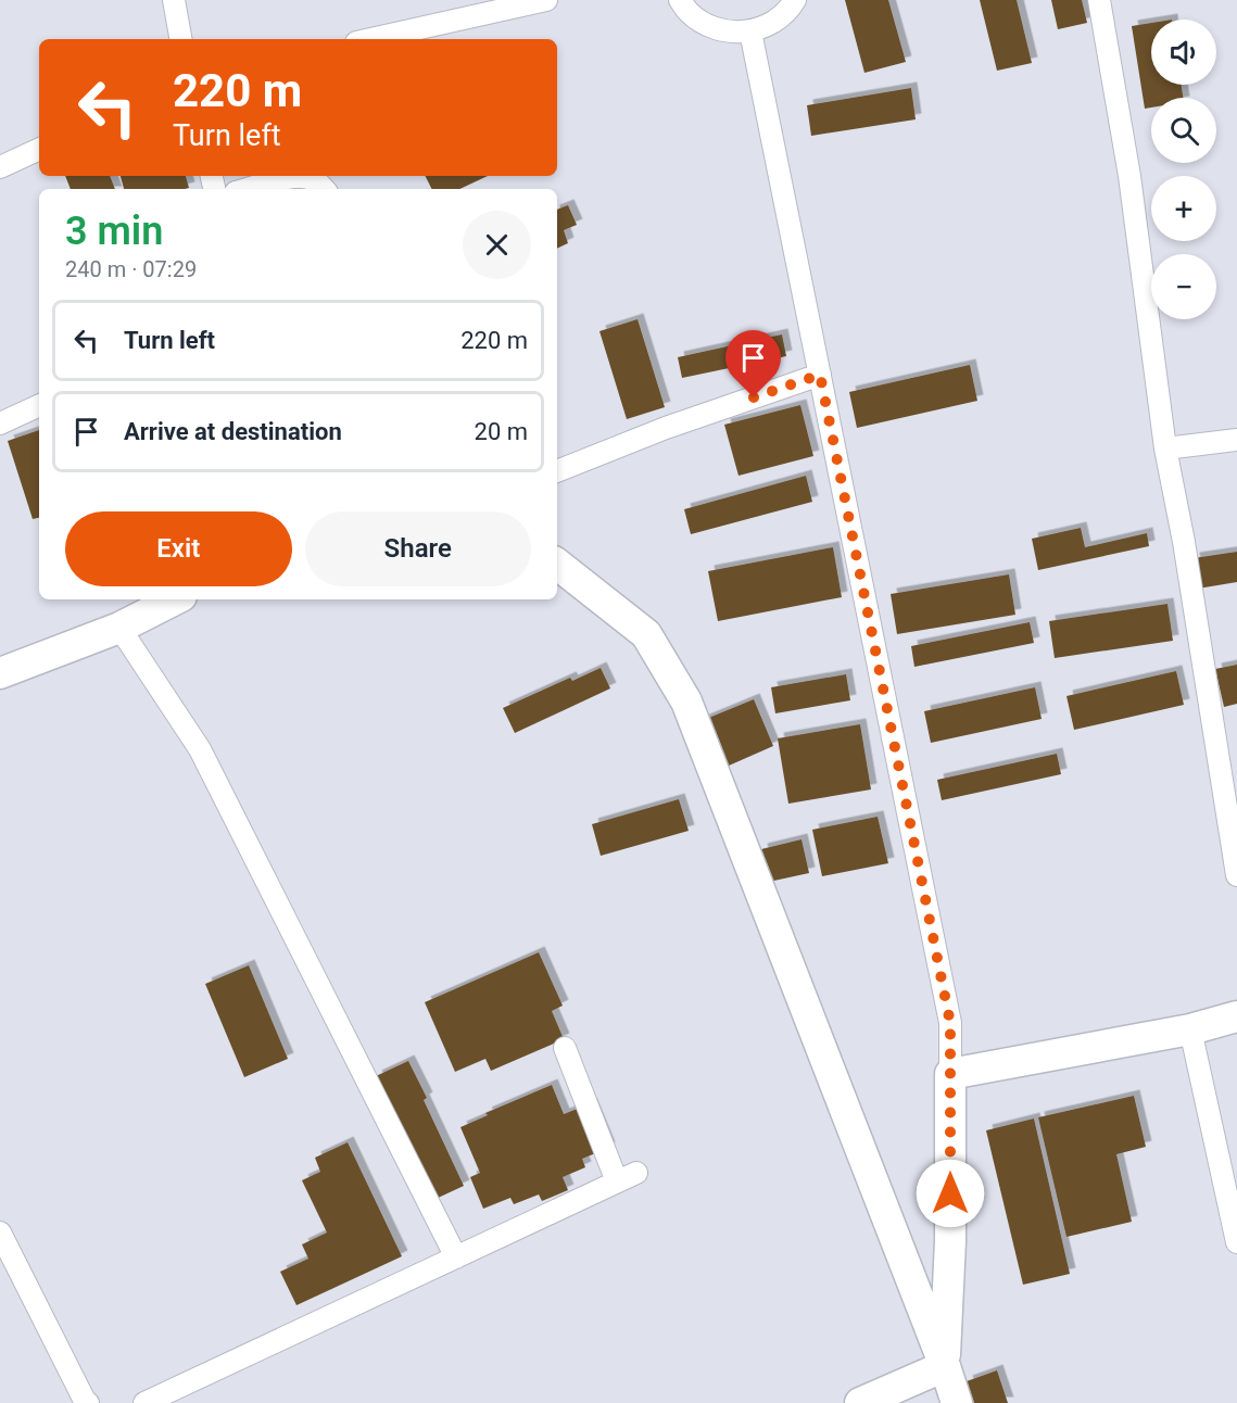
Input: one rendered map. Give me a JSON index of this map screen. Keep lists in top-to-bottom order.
{
  "page": {
    "map_buttons": ["+", "−"],
    "turn": ["220 m", "Turn left"],
    "heading": ["3 min", "240 m · 07:29"],
    "list": [
      {
        "name": "Turn left",
        "value": "220 m"
      },
      {
        "name": "Arrive at destination",
        "value": "20 m"
      }
    ],
    "buttons": ["Exit", "Share"]
  }
}
